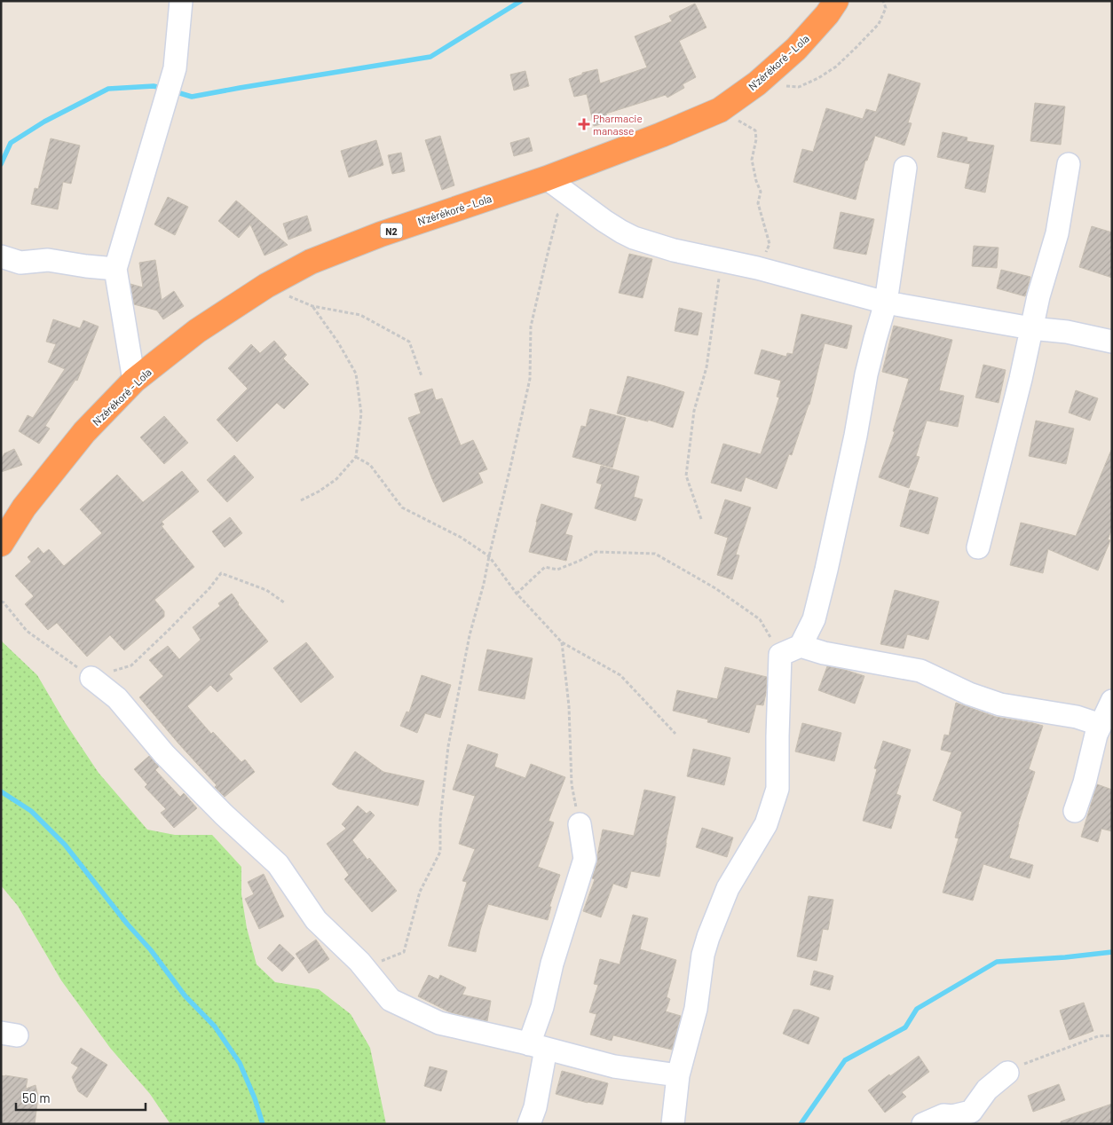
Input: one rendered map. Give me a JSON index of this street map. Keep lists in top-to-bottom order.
{
  "streets": {
    "highway": ["N'zérékoré - Lola", "N2"]
  },
  "places": {
    "health": ["Pharmacie manasse"]
  },
  "scale_bar": "50 m"
}
